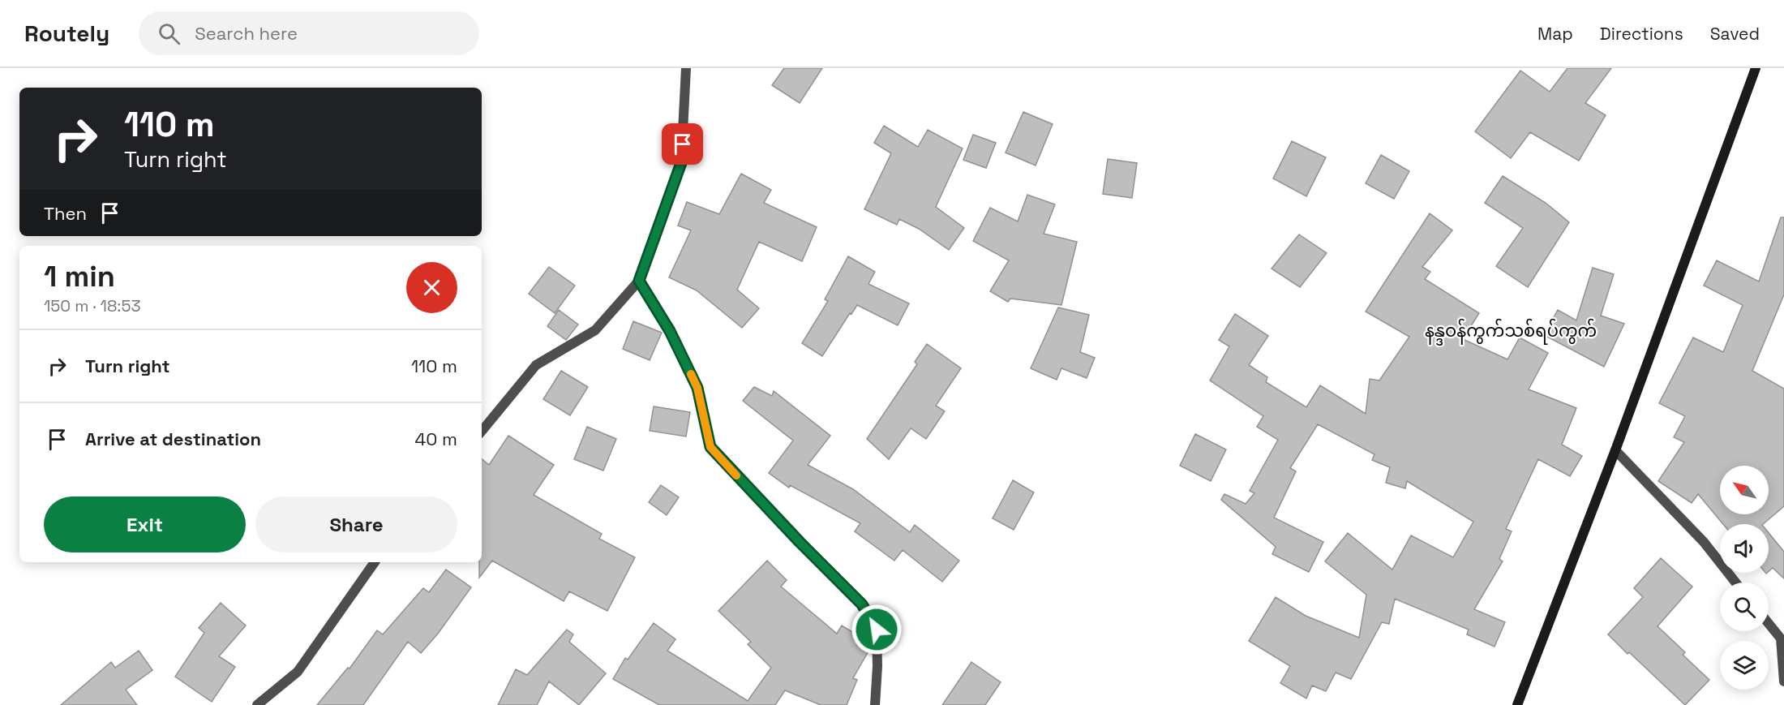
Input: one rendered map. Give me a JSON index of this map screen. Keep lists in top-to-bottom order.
{
  "districts": ["နန္ဒဝန်ကွက်သစ်ရပ်ကွက်"],
  "north": "top left",
  "page": {
    "header": "Routely",
    "search": "Search here",
    "nav": ["Map", "Directions", "Saved"],
    "turn": ["110 m", "Turn right"],
    "then": "Then",
    "heading": ["1 min", "150 m · 18:53"],
    "list": [
      {
        "name": "Turn right",
        "value": "110 m"
      },
      {
        "name": "Arrive at destination",
        "value": "40 m"
      }
    ],
    "buttons": ["Exit", "Share"]
  }
}
